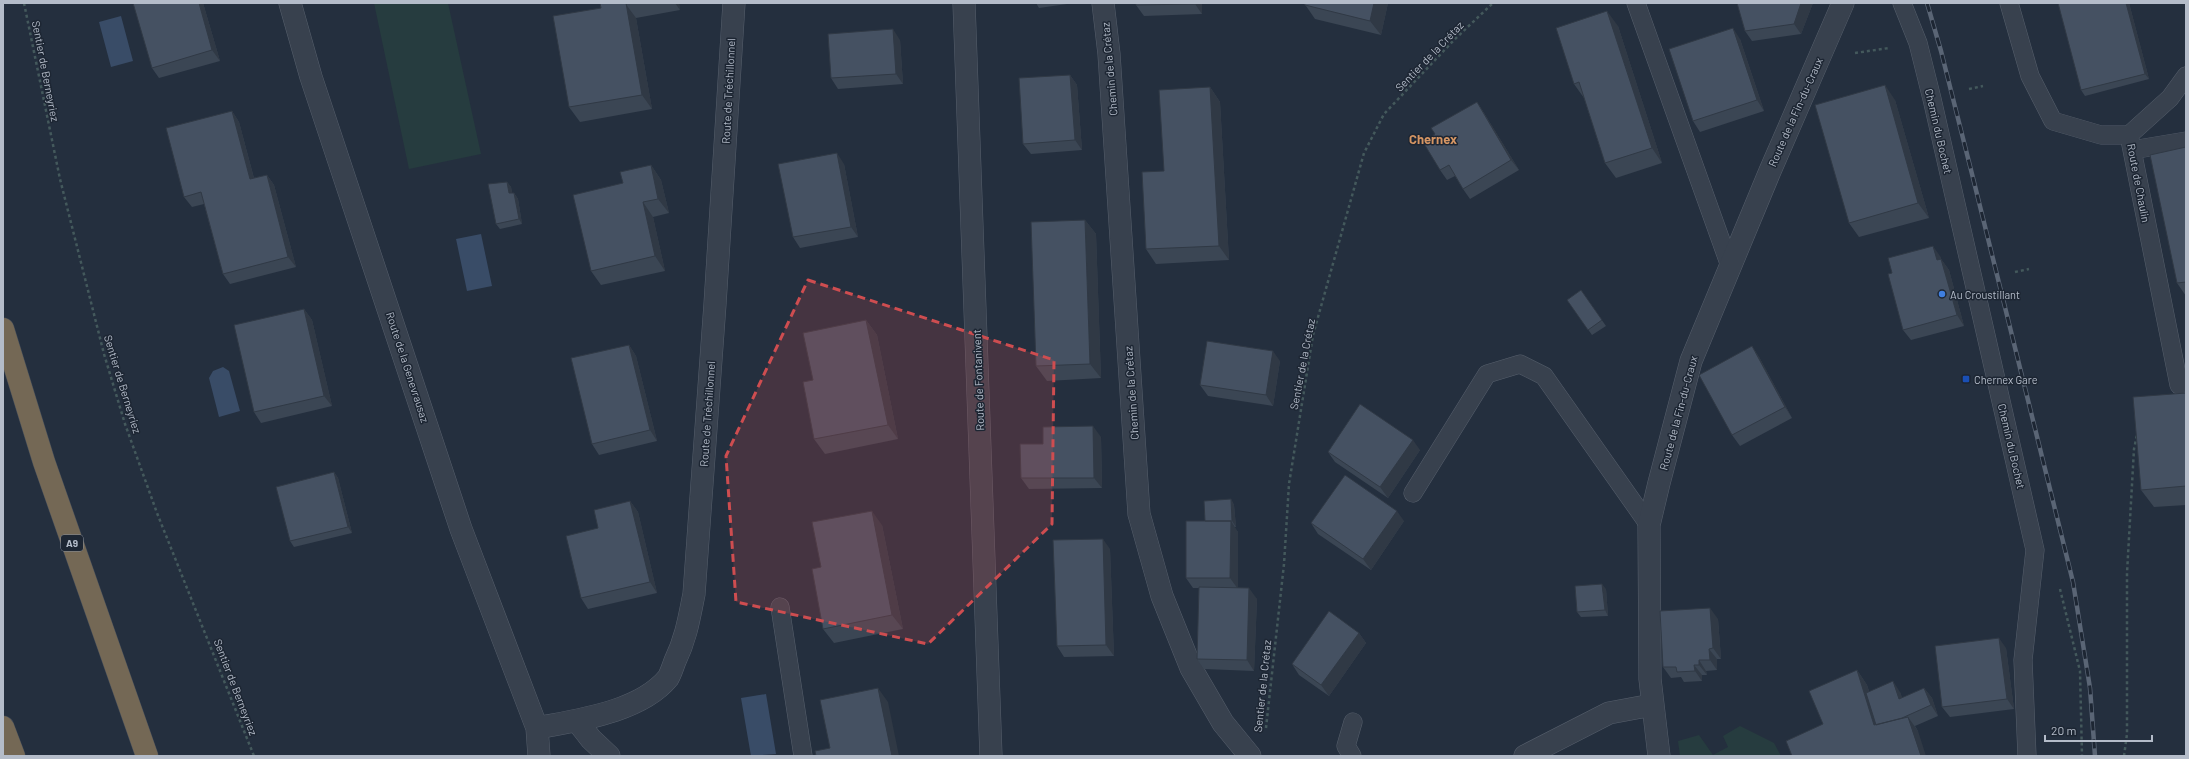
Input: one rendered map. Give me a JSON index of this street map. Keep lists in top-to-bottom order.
{
  "streets": {
    "highway": ["A9"],
    "street": [
      "Chemin de la Crétaz",
      "Route de Tréchillonnel",
      "Route de la Fin-du-Craux",
      "Route de la Genevrausaz",
      "Route de Fontanivent"
    ],
    "lane": ["Chemin du Bochet", "Route de Chaulin"],
    "path": ["Sentier de la Crétaz", "Sentier de Berneyriez"]
  },
  "crossings": [
    ["Route de Tréchillonnel", "Route de la Genevrausaz"]
  ],
  "districts": ["Chernex"],
  "places": {
    "other": ["Au Croustillant"],
    "transit": ["Chernex Gare"]
  },
  "scale_bar": "20 m"
}
